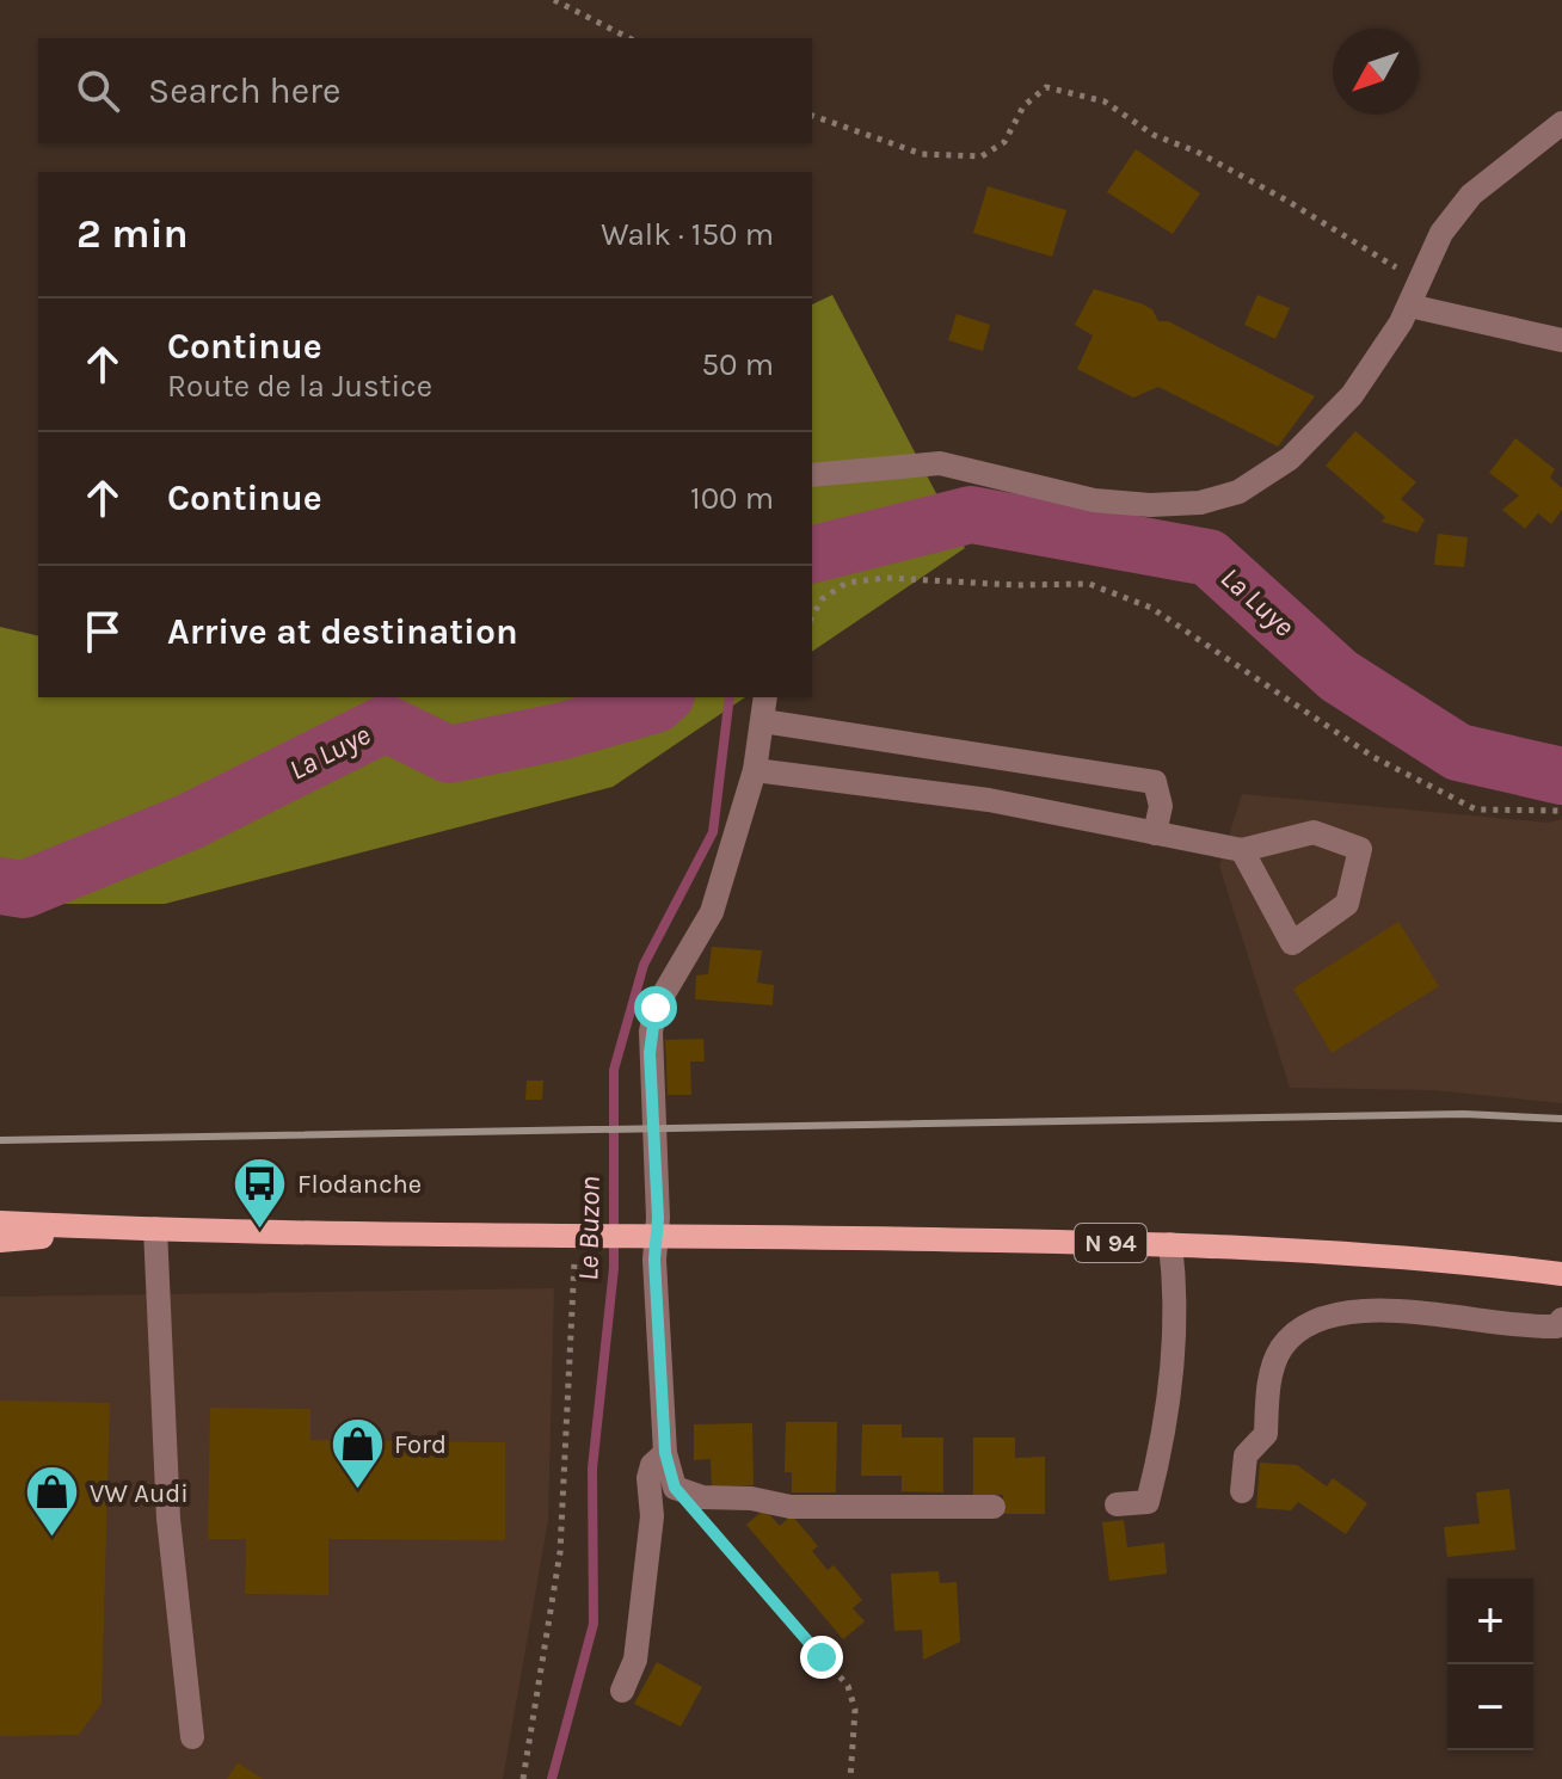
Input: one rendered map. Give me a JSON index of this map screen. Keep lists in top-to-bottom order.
{
  "streets": {
    "main road": ["N 94"]
  },
  "water": ["La Luye", "Le Buzon"],
  "places": {
    "bus stop": ["Flodanche"],
    "shop": ["Ford", "VW Audi"]
  },
  "north": "bottom left",
  "page": {
    "search": "Search here",
    "heading": ["2 min", "Walk · 150 m"],
    "list": [
      ["Continue", "Route de la Justice", "50 m"],
      ["Continue", "100 m"],
      "Arrive at destination"
    ],
    "map_buttons": ["+", "−"]
  }
}
